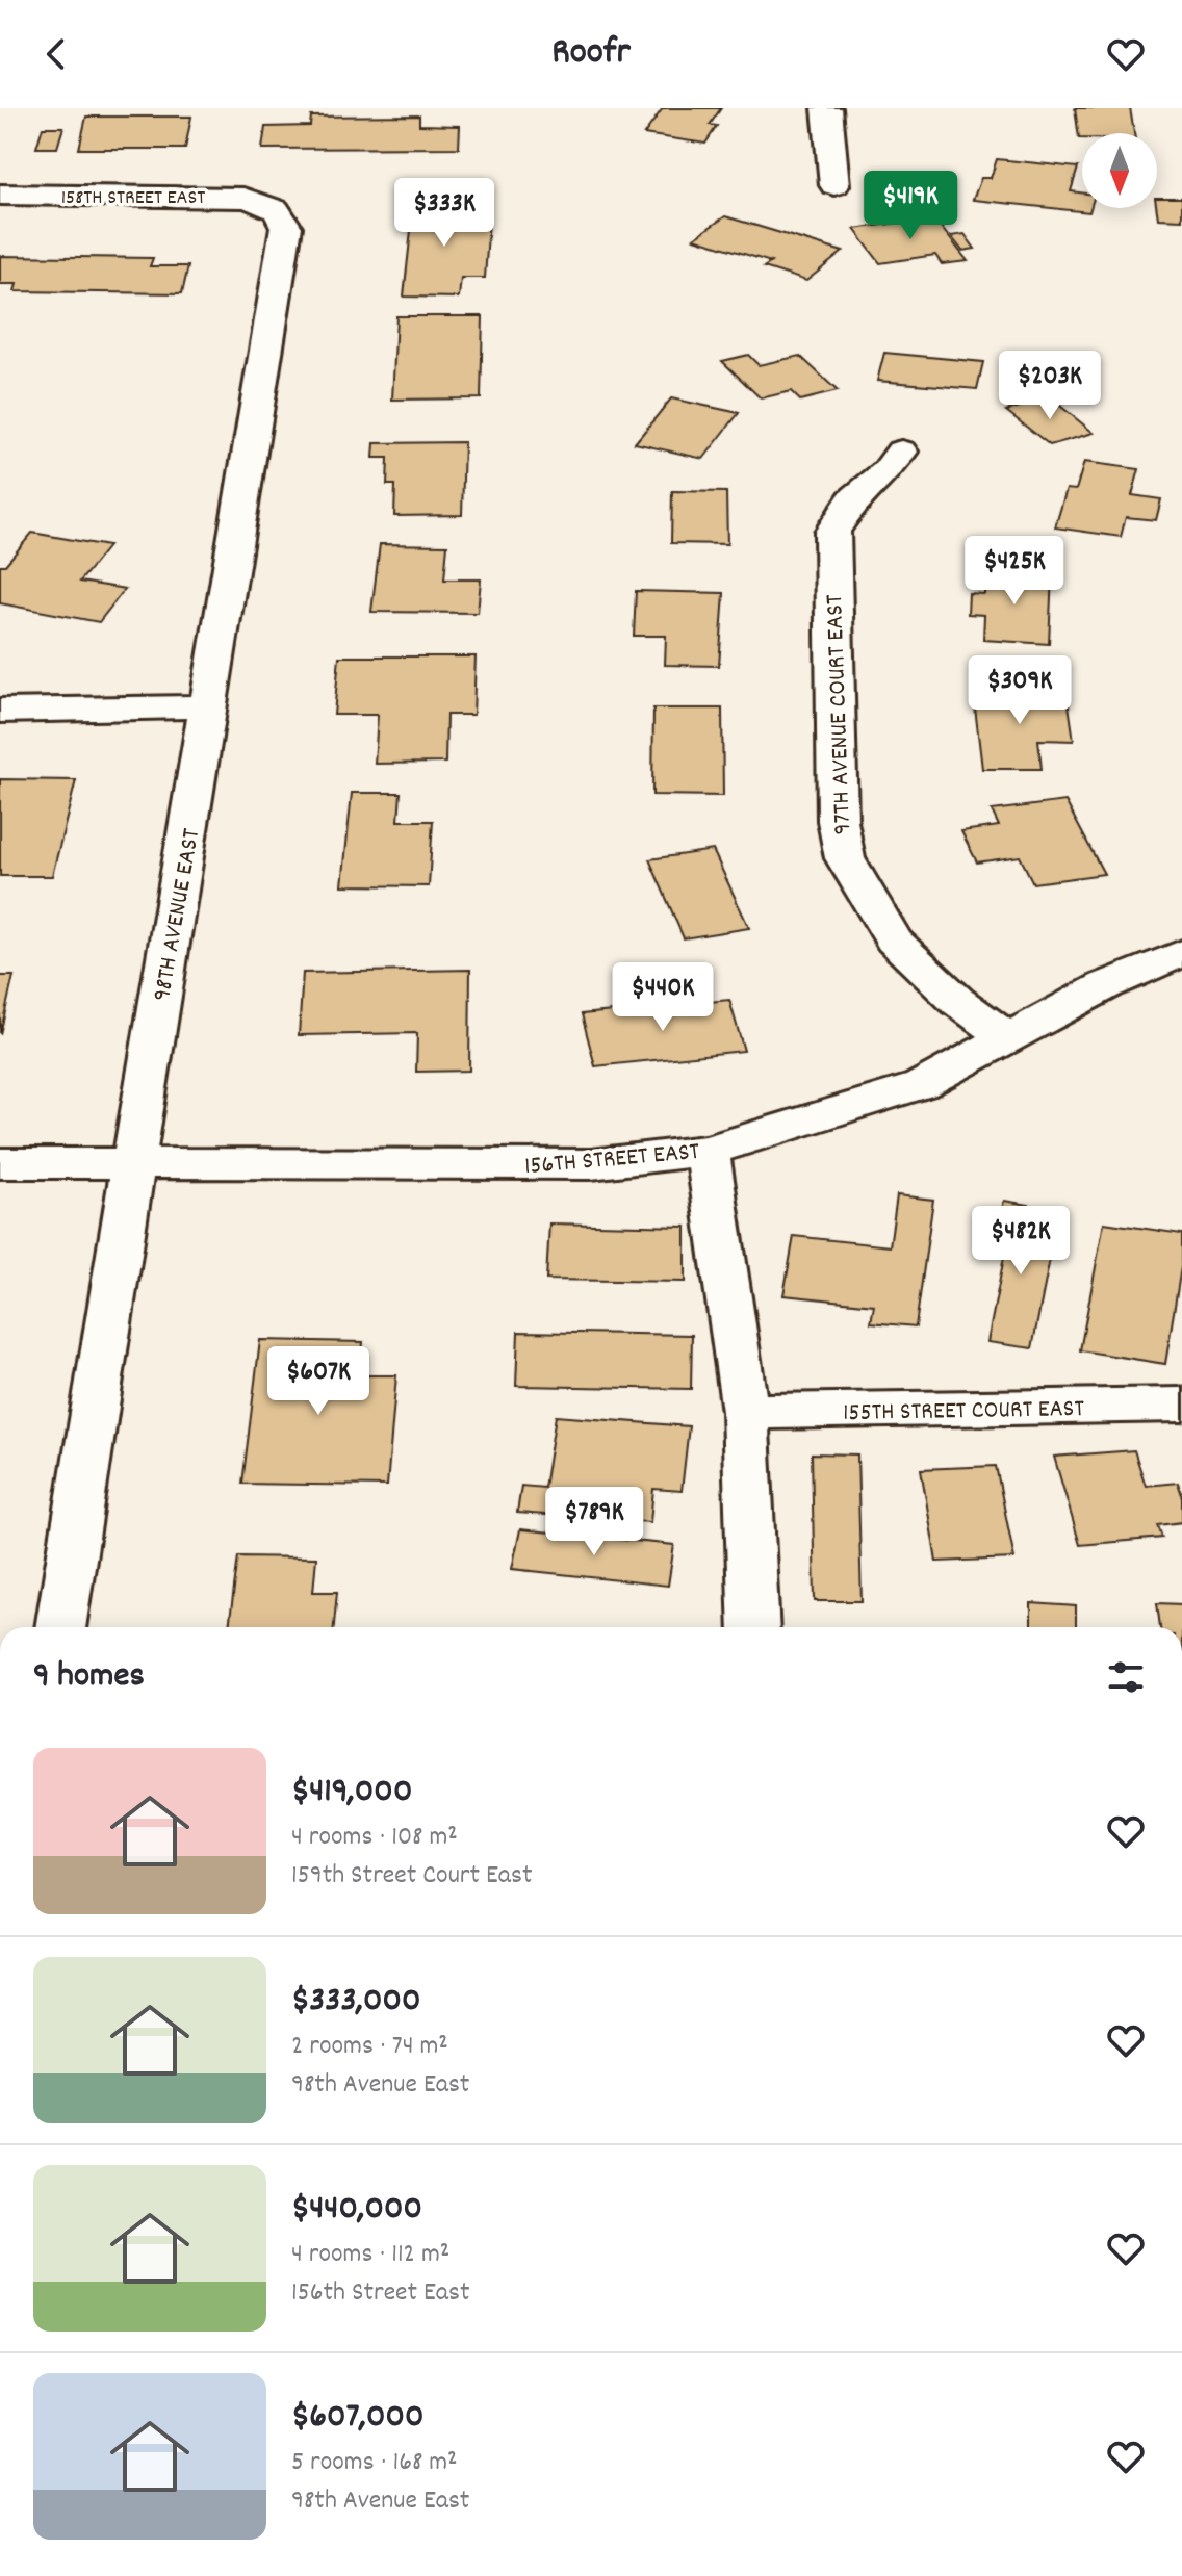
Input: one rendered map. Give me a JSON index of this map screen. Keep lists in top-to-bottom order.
{
  "streets": {
    "street": [
      "158TH STREET EAST",
      "97TH AVENUE COURT EAST",
      "98TH AVENUE EAST",
      "156TH STREET EAST",
      "155TH STREET COURT EAST"
    ]
  },
  "crossings": [
    ["158TH STREET EAST", "98TH AVENUE EAST"],
    ["97TH AVENUE COURT EAST", "156TH STREET EAST"],
    ["98TH AVENUE EAST", "156TH STREET EAST"]
  ],
  "north": "bottom",
  "page": {
    "header": "Roofr",
    "price": [
      "$419K",
      "$333K",
      "$203K",
      "$425K",
      "$309K",
      "$440K",
      "$482K",
      "$607K",
      "$789K"
    ],
    "heading": "9 homes",
    "list": [
      {
        "name": "$419,000",
        "note": "4 rooms · 108 m² · 159th Street Court East"
      },
      {
        "name": "$333,000",
        "note": "2 rooms · 74 m² · 98th Avenue East"
      },
      {
        "name": "$440,000",
        "note": "4 rooms · 112 m² · 156th Street East"
      },
      {
        "name": "$607,000",
        "note": "5 rooms · 168 m² · 98th Avenue East"
      }
    ]
  }
}
